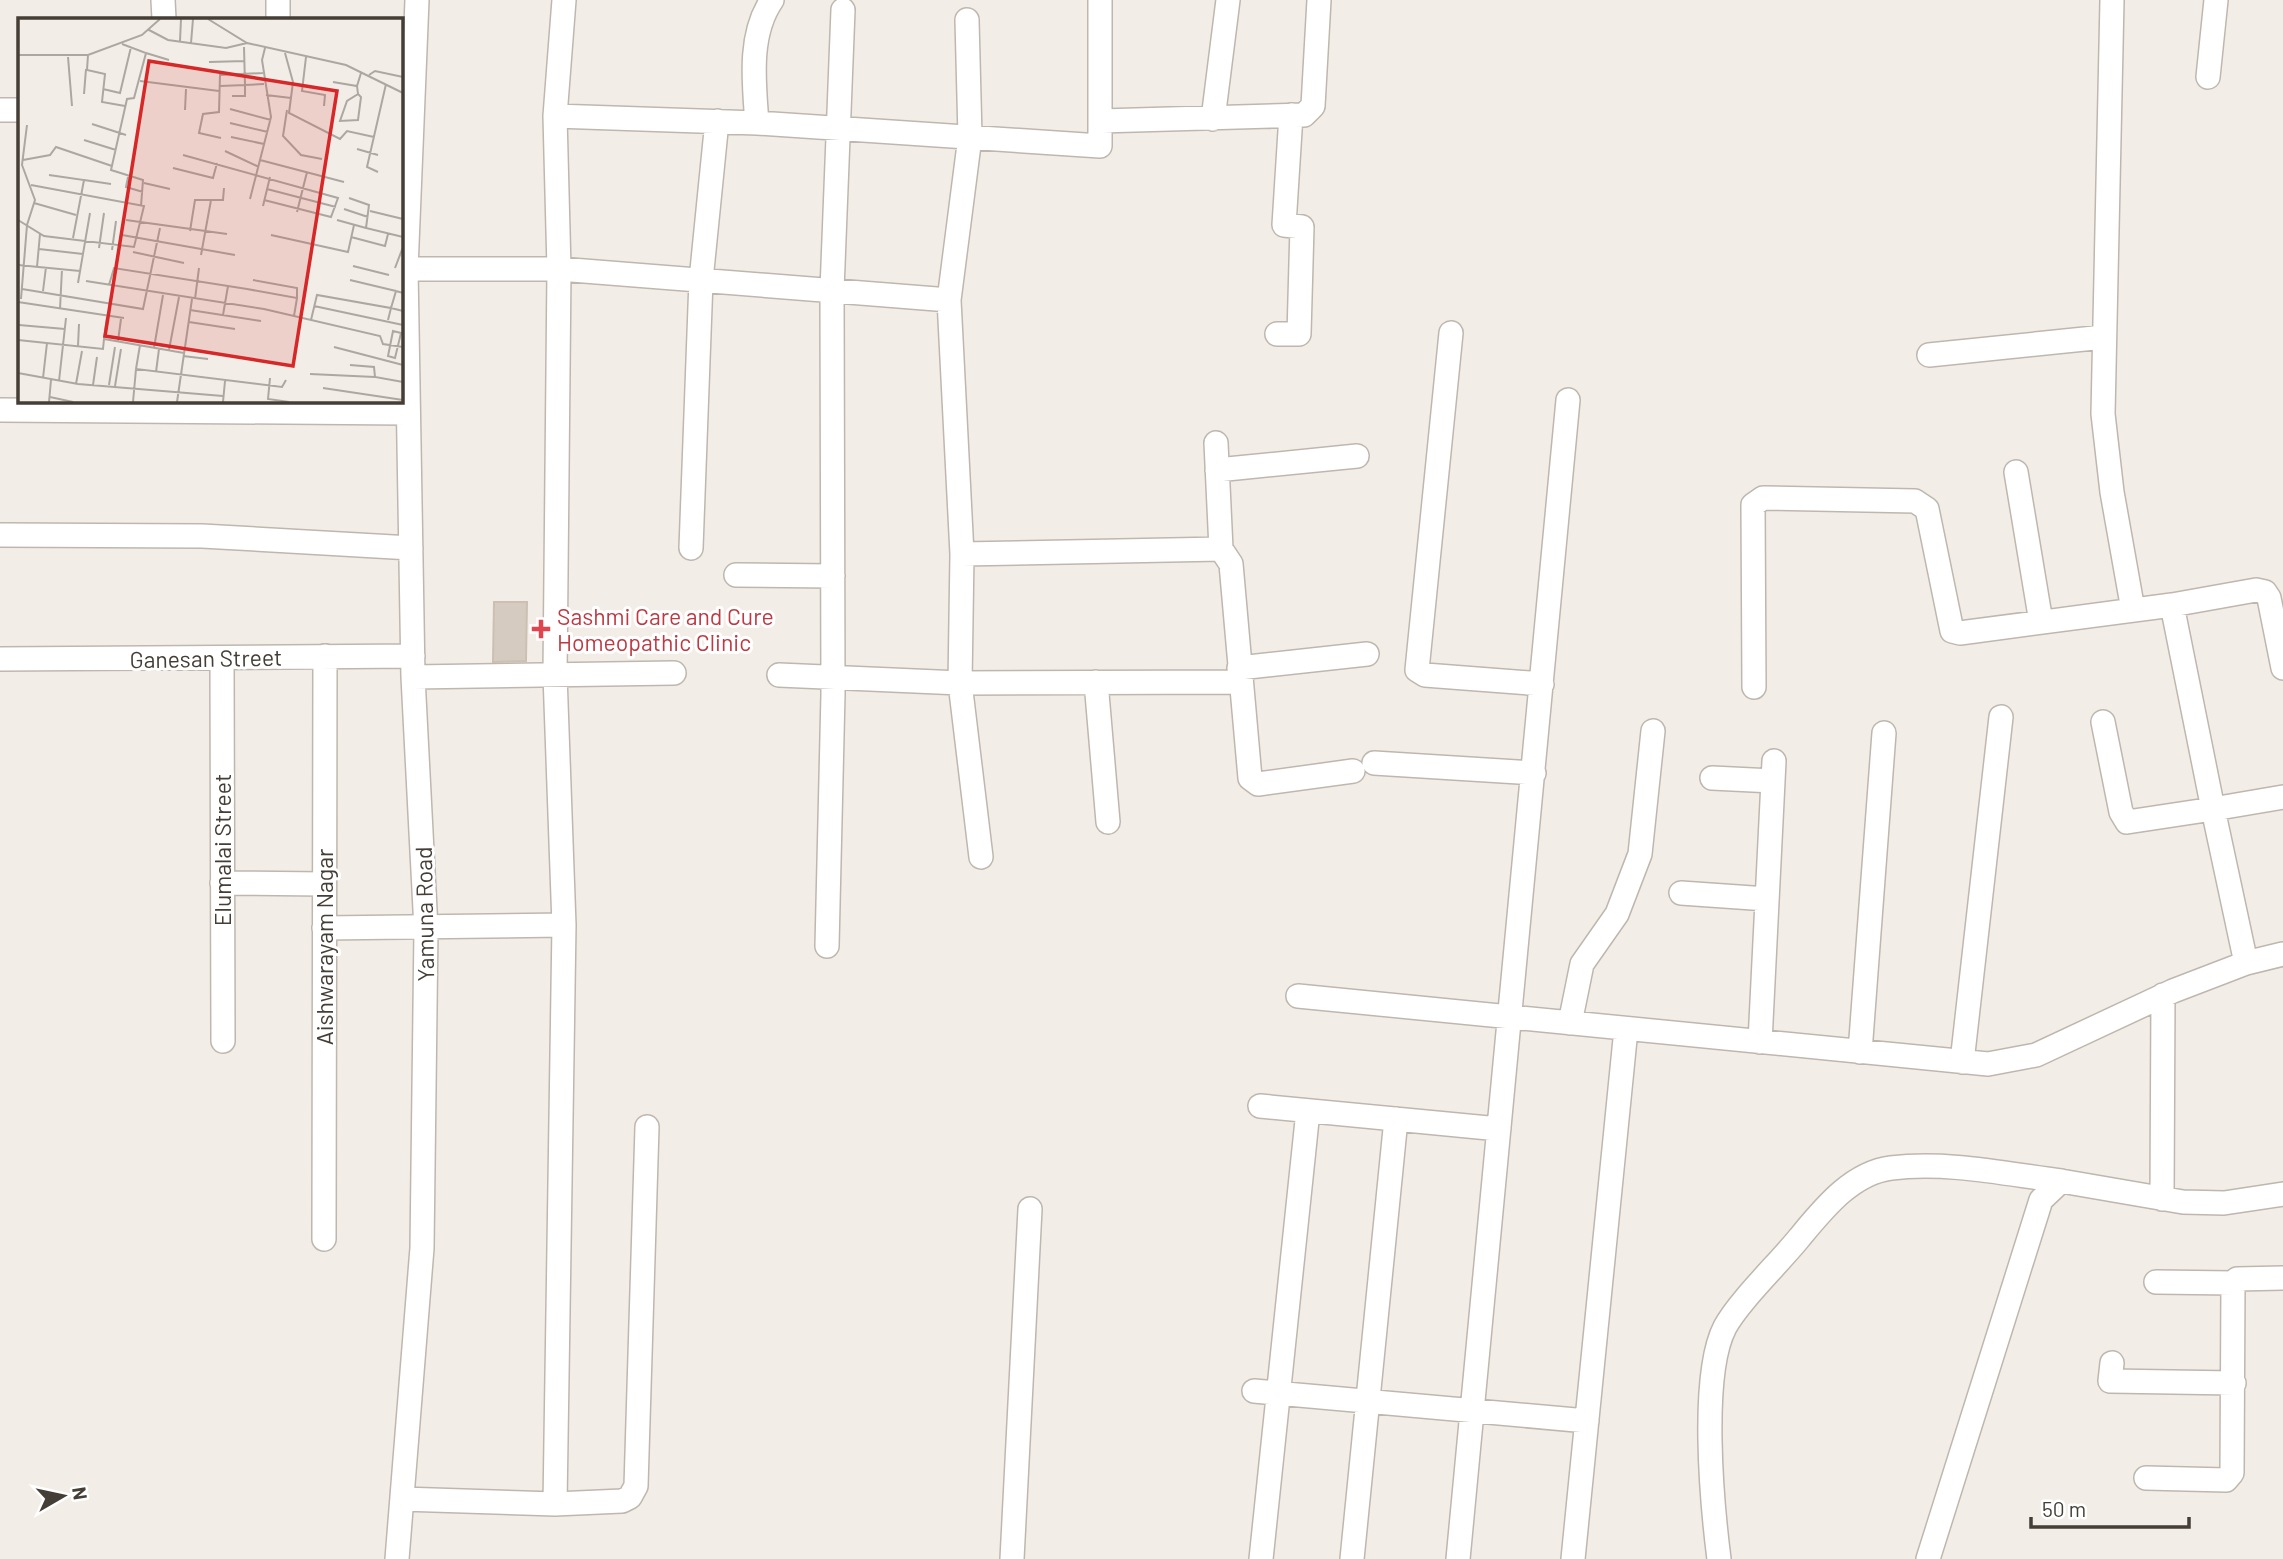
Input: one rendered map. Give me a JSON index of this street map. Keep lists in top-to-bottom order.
{
  "streets": {
    "street": [
      "Ganesan Street",
      "Elumalai Street",
      "Yamuna Road",
      "Aishwarayam Nagar"
    ]
  },
  "crossings": [
    ["Ganesan Street", "Elumalai Street"],
    ["Ganesan Street", "Yamuna Road"],
    ["Ganesan Street", "Aishwarayam Nagar"]
  ],
  "places": {
    "health": ["Sashmi Care and Cure Homeopathic Clinic"]
  },
  "scale_bar": "50 m",
  "north": "right"
}
